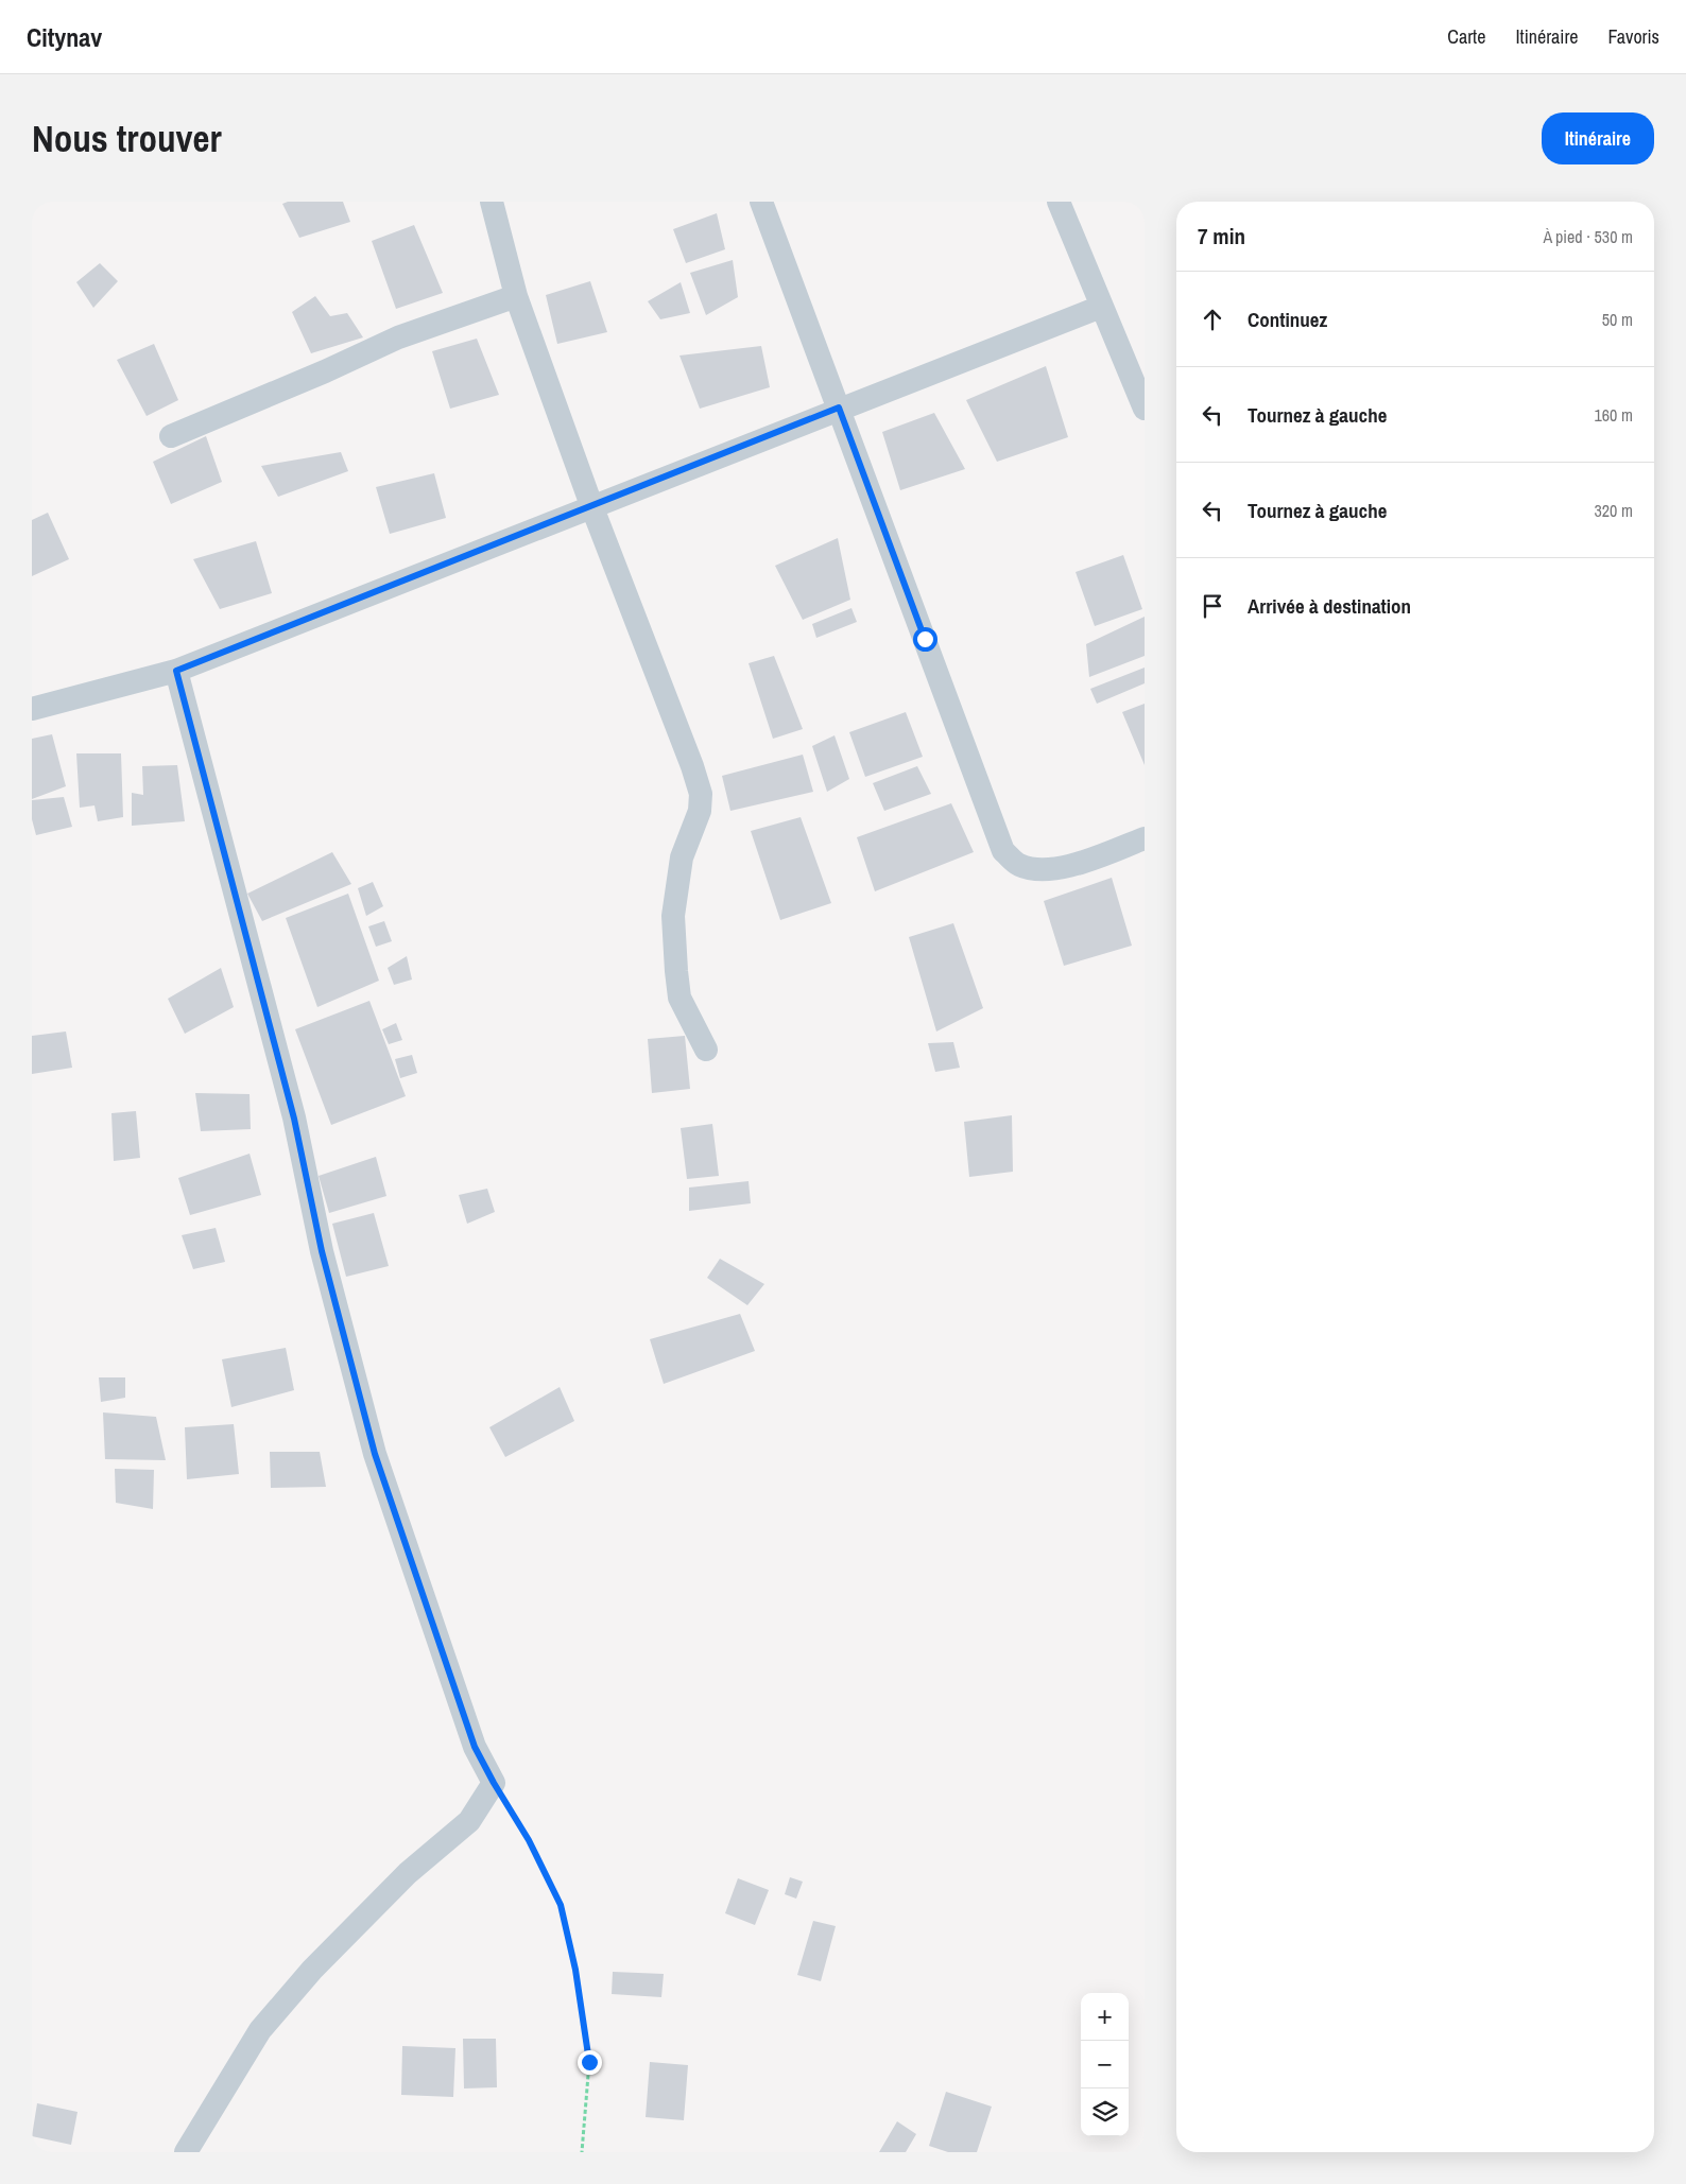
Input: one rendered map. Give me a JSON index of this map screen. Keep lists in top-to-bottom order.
{
  "page": {
    "header": "Citynav",
    "nav": ["Carte", "Itinéraire", "Favoris"],
    "buttons": "Itinéraire",
    "title": "Nous trouver",
    "heading": ["7 min", "À pied · 530 m"],
    "list": [
      ["Continuez", "50 m"],
      ["Tournez à gauche", "160 m"],
      ["Tournez à gauche", "320 m"],
      "Arrivée à destination"
    ],
    "map_buttons": ["+", "−"]
  }
}
